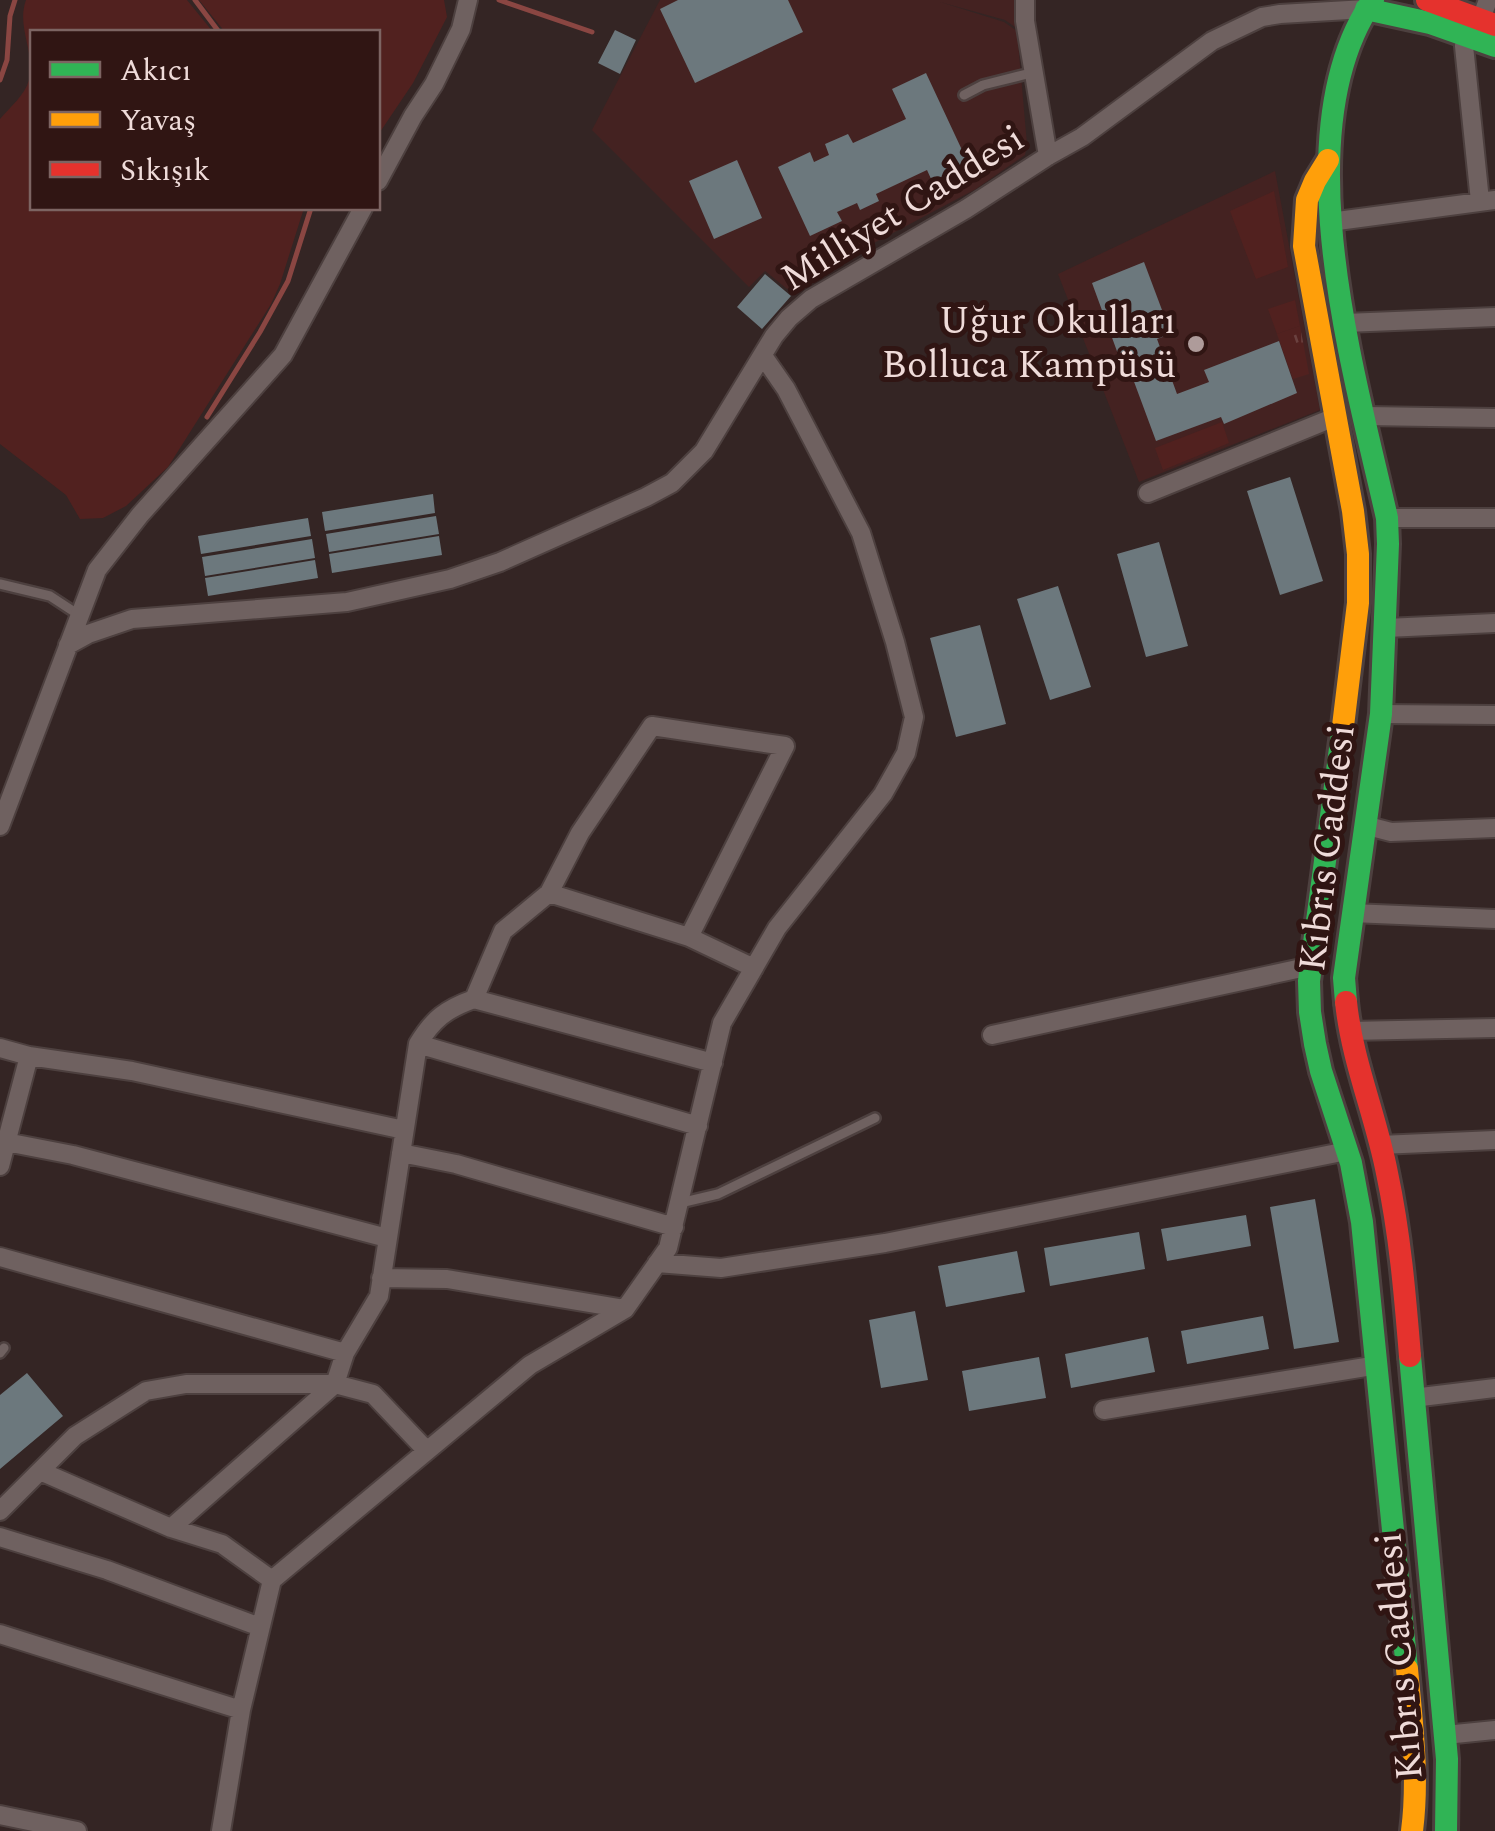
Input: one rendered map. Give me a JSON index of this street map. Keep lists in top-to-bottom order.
{
  "streets": {
    "main road": ["Kıbrıs Caddesi"],
    "street": ["Milliyet Caddesi"]
  },
  "crossings": [
    ["Milliyet Caddesi", "Kıbrıs Caddesi"]
  ],
  "places": ["Uğur Okulları Bolluca Kampüsü"],
  "legend": ["Akıcı", "Yavaş", "Sıkışık"]
}
